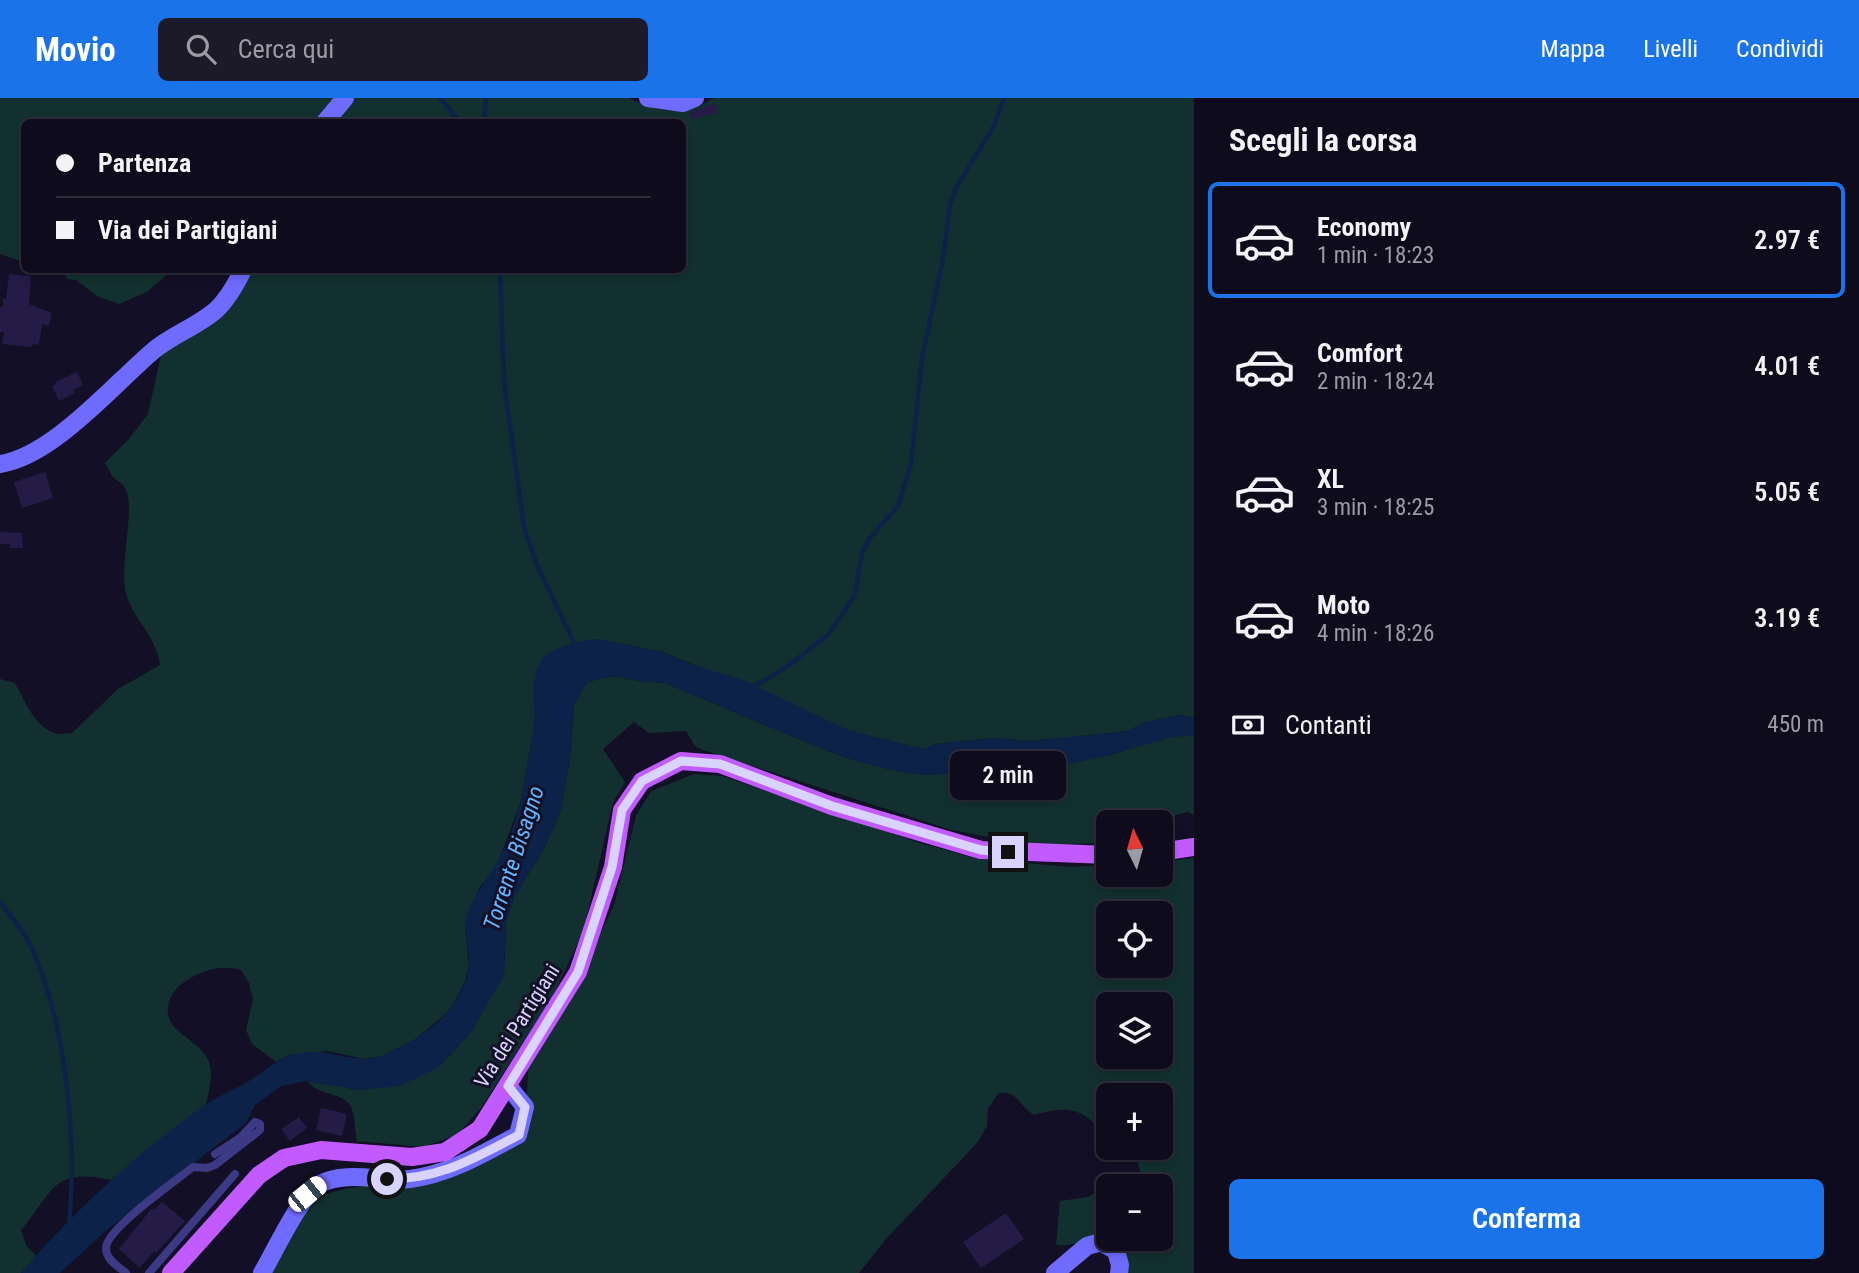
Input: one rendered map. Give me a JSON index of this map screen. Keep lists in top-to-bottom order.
{
  "streets": {
    "main road": ["Via dei Partigiani"]
  },
  "water": ["Torrente Bisagno"],
  "north": "top",
  "page": {
    "header": "Movio",
    "search": "Cerca qui",
    "nav": ["Mappa", "Livelli", "Condividi"],
    "heading": "Scegli la corsa",
    "banner": ["Partenza", "Via dei Partigiani"],
    "list": [
      {
        "name": "Economy",
        "note": "1 min · 18:23",
        "value": "2.97 €"
      },
      {
        "name": "Comfort",
        "note": "2 min · 18:24",
        "value": "4.01 €"
      },
      {
        "name": "XL",
        "note": "3 min · 18:25",
        "value": "5.05 €"
      },
      {
        "name": "Moto",
        "note": "4 min · 18:26",
        "value": "3.19 €"
      }
    ],
    "pay": ["Contanti", "450 m"],
    "bubble": "2 min",
    "map_buttons": ["+", "−"],
    "buttons": "Conferma"
  }
}
